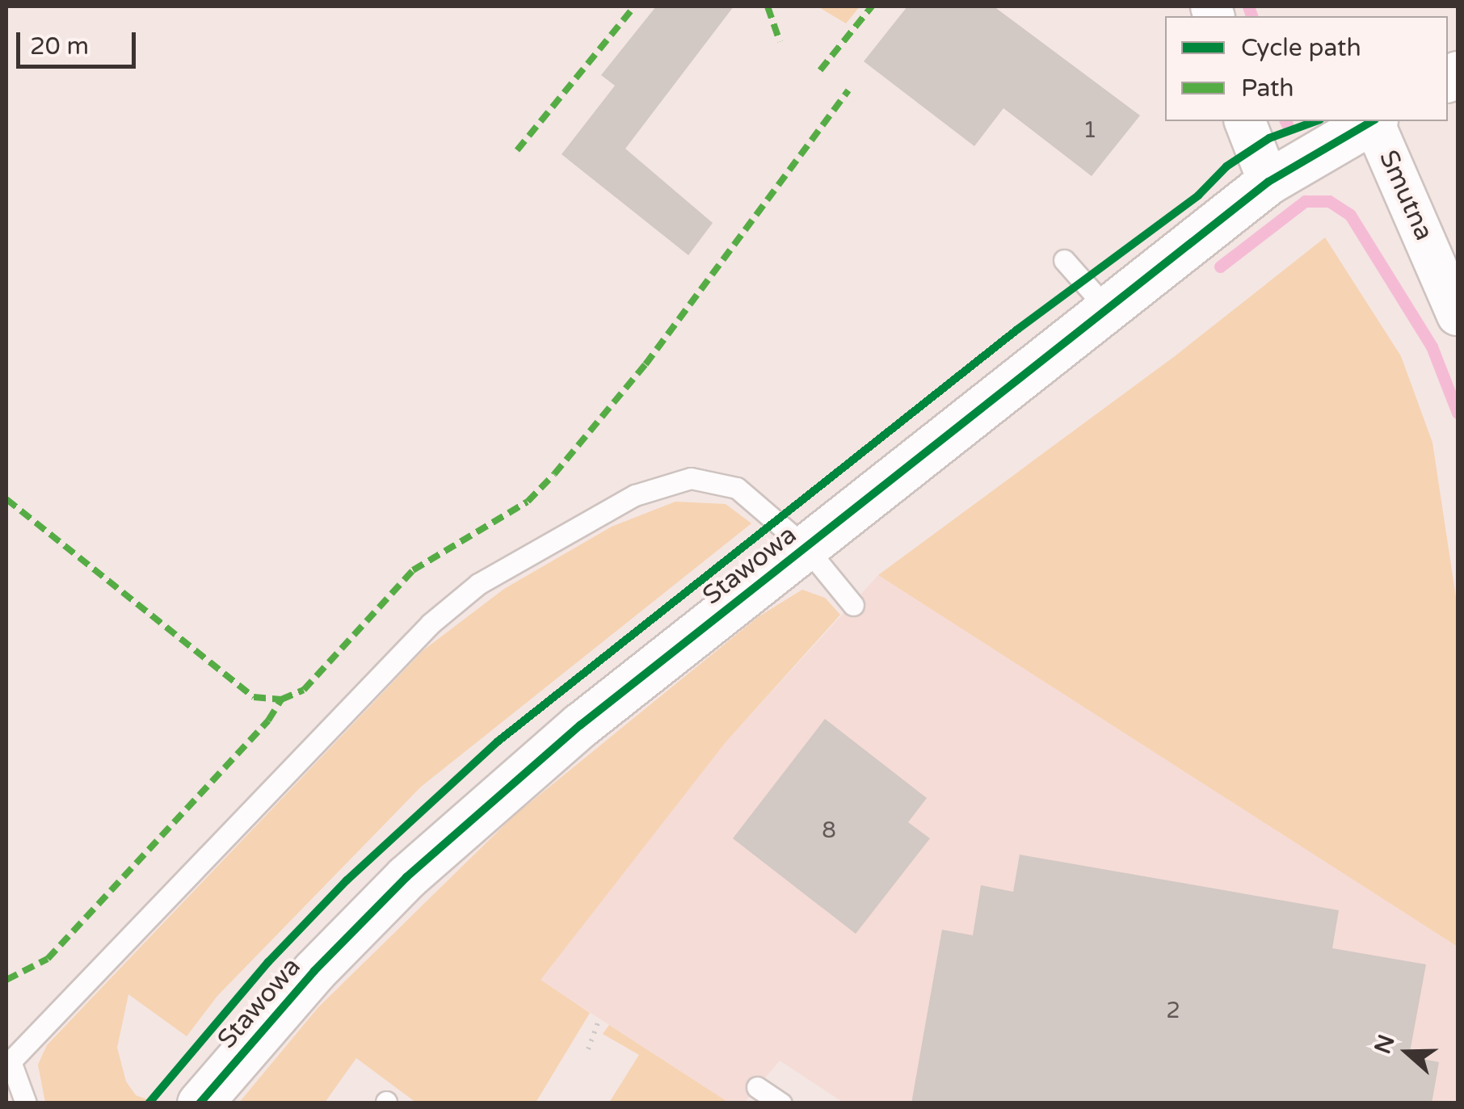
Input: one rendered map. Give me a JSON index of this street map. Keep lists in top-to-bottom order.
{
  "streets": {
    "street": ["Smutna", "Stawowa"]
  },
  "house_numbers": ["1", "8", "2"],
  "legend": ["Cycle path", "Path"],
  "scale_bar": "20 m",
  "north": "left"
}
